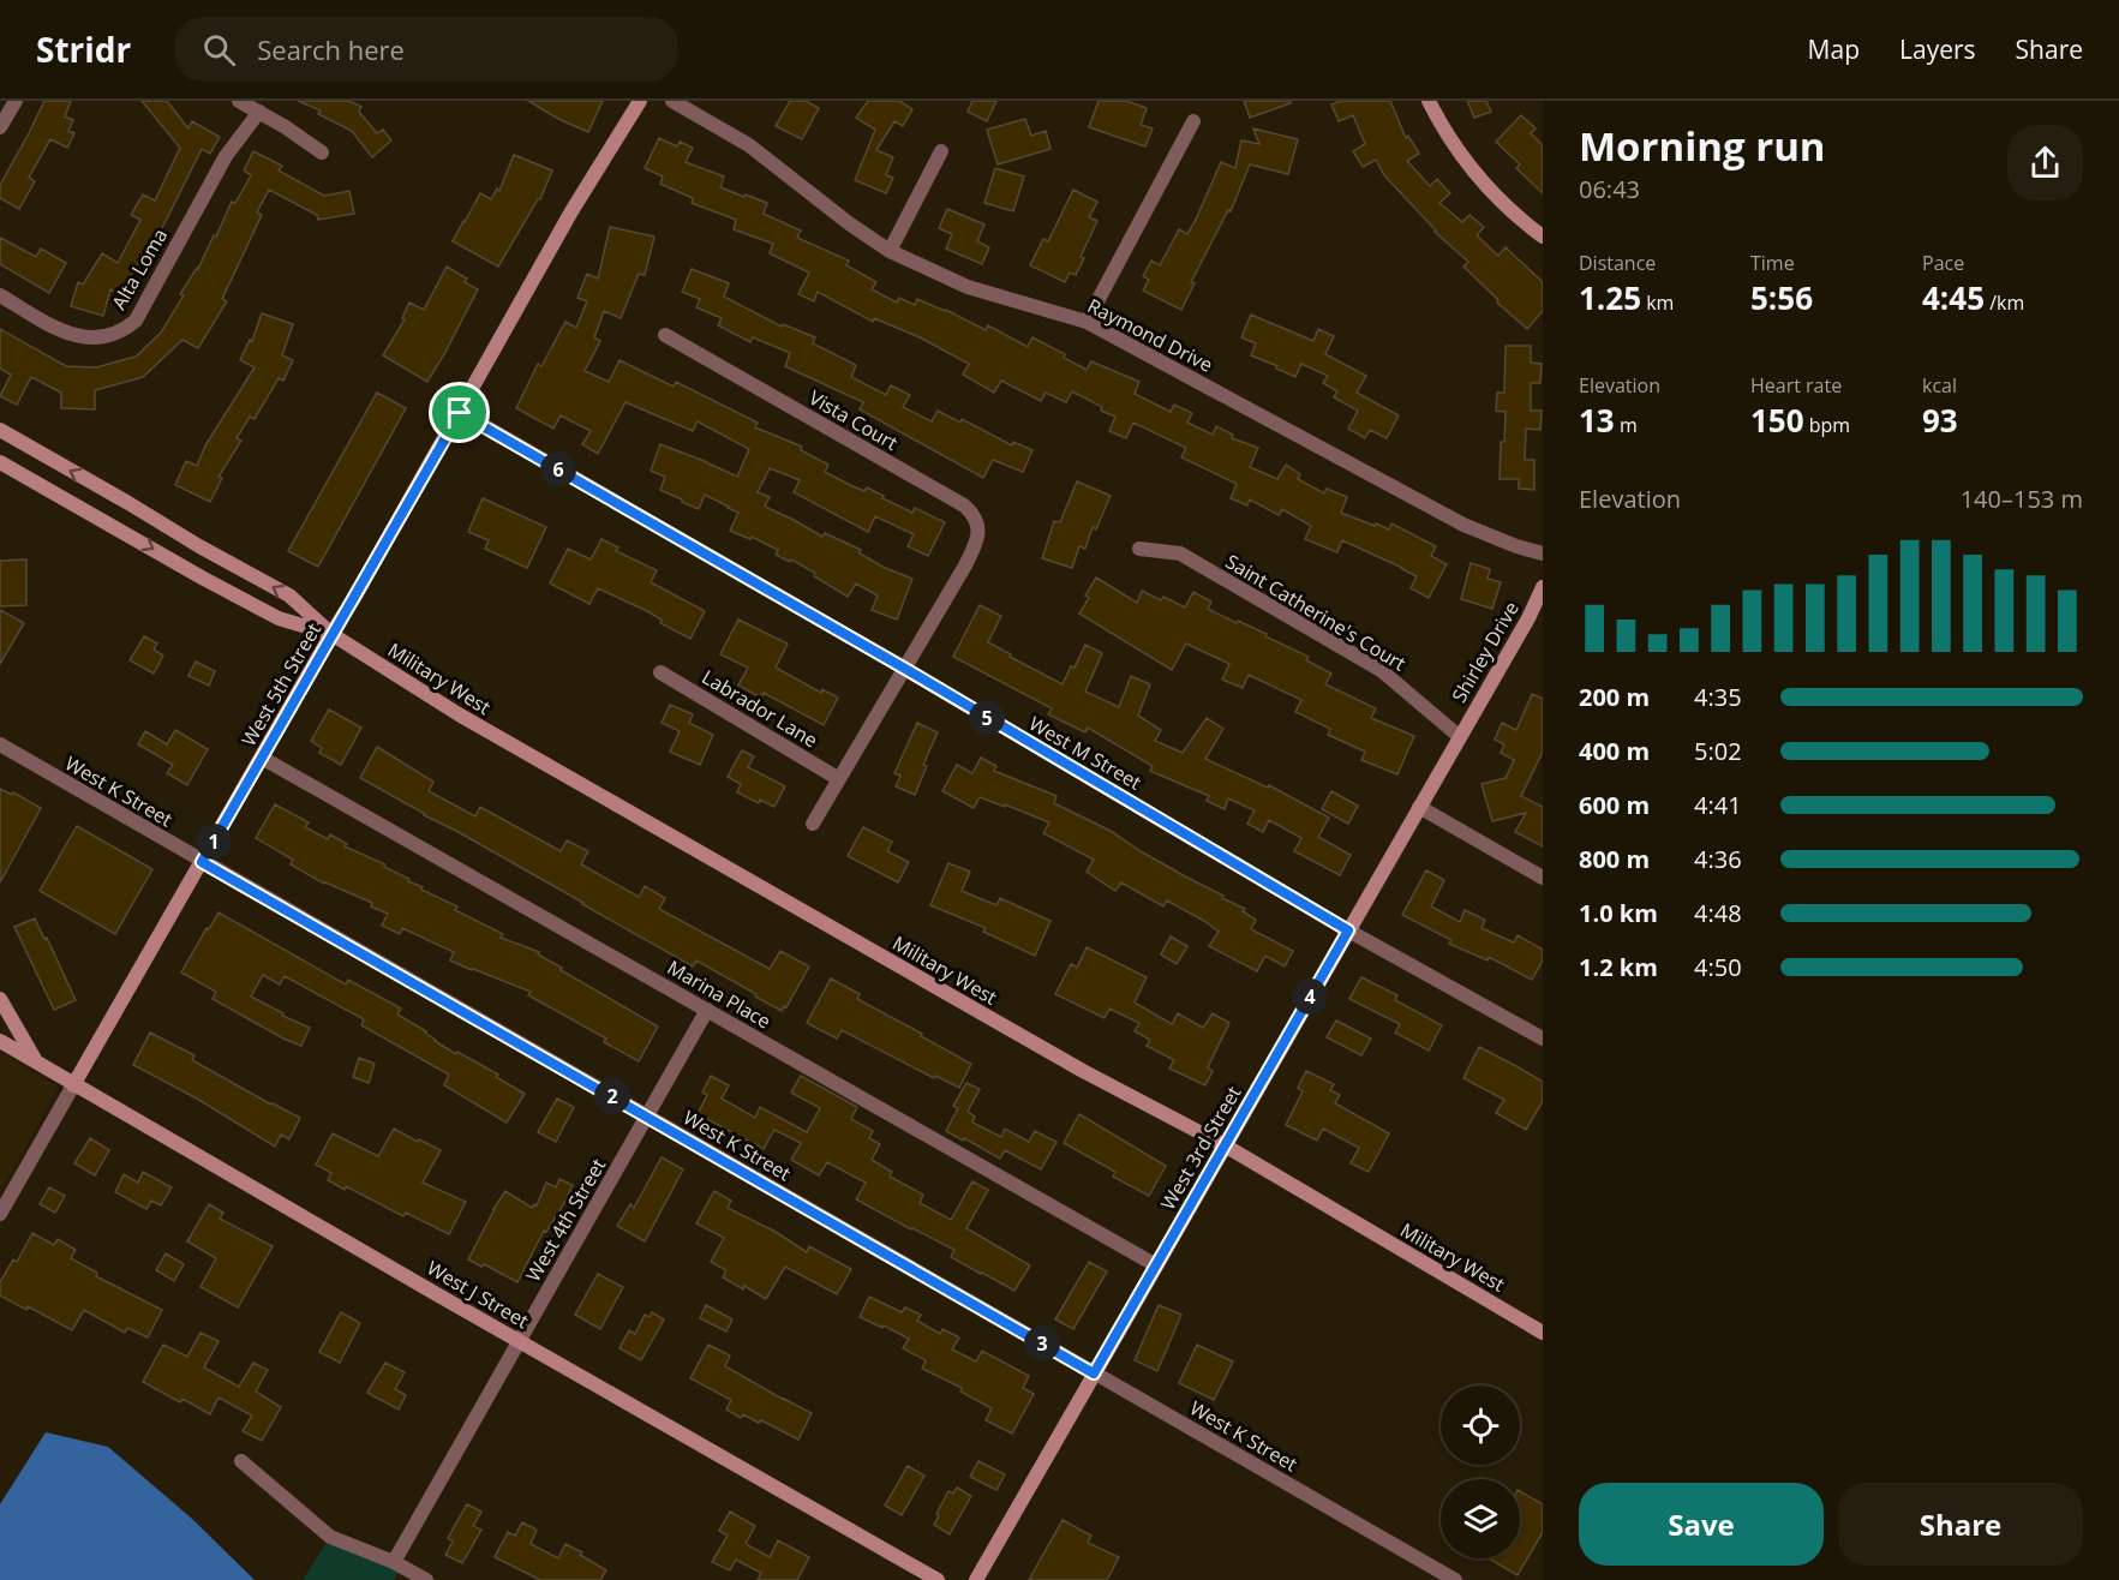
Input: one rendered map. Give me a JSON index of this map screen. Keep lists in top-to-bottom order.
{
  "streets": {
    "street": [
      "Alta Loma",
      "Raymond Drive",
      "Vista Court",
      "Saint Catherine's Court",
      "Shirley Drive",
      "Military West",
      "West 5th Street",
      "Labrador Lane",
      "West M Street",
      "West K Street",
      "Marina Place",
      "West 3rd Street",
      "West 4th Street",
      "West J Street"
    ]
  },
  "crossings": [
    ["Vista Court", "West M Street"],
    ["Saint Catherine's Court", "Shirley Drive"],
    ["Saint Catherine's Court", "West 3rd Street"],
    ["Shirley Drive", "West 3rd Street"],
    ["Military West", "West 5th Street"],
    ["Military West", "West 3rd Street"],
    ["West 5th Street", "West M Street"],
    ["West 5th Street", "West K Street"],
    ["West 5th Street", "Marina Place"],
    ["West 5th Street", "West J Street"],
    ["West M Street", "West 3rd Street"],
    ["West K Street", "West 3rd Street"],
    ["West K Street", "West 4th Street"],
    ["Marina Place", "West 3rd Street"],
    ["Marina Place", "West 4th Street"],
    ["West 4th Street", "West J Street"]
  ],
  "page": {
    "header": "Stridr",
    "search": "Search here",
    "nav": ["Map", "Layers", "Share"],
    "heading": ["Morning run", "06:43"],
    "stats": [
      ["Distance", "1.25 km"],
      ["Time", "5:56"],
      ["Pace", "4:45 /km"],
      ["Elevation", "13 m"],
      ["Heart rate", "150 bpm"],
      ["kcal", "93"]
    ],
    "pins": [
      "6",
      "5",
      "1",
      "4",
      "2",
      "3"
    ],
    "chart": ["Elevation", "140–153 m"],
    "list": [
      {
        "name": "200 m",
        "note": "4:35"
      },
      {
        "name": "400 m",
        "note": "5:02"
      },
      {
        "name": "600 m",
        "note": "4:41"
      },
      {
        "name": "800 m",
        "note": "4:36"
      },
      {
        "name": "1.0 km",
        "note": "4:48"
      },
      {
        "name": "1.2 km",
        "note": "4:50"
      }
    ],
    "buttons": ["Save", "Share"]
  }
}
